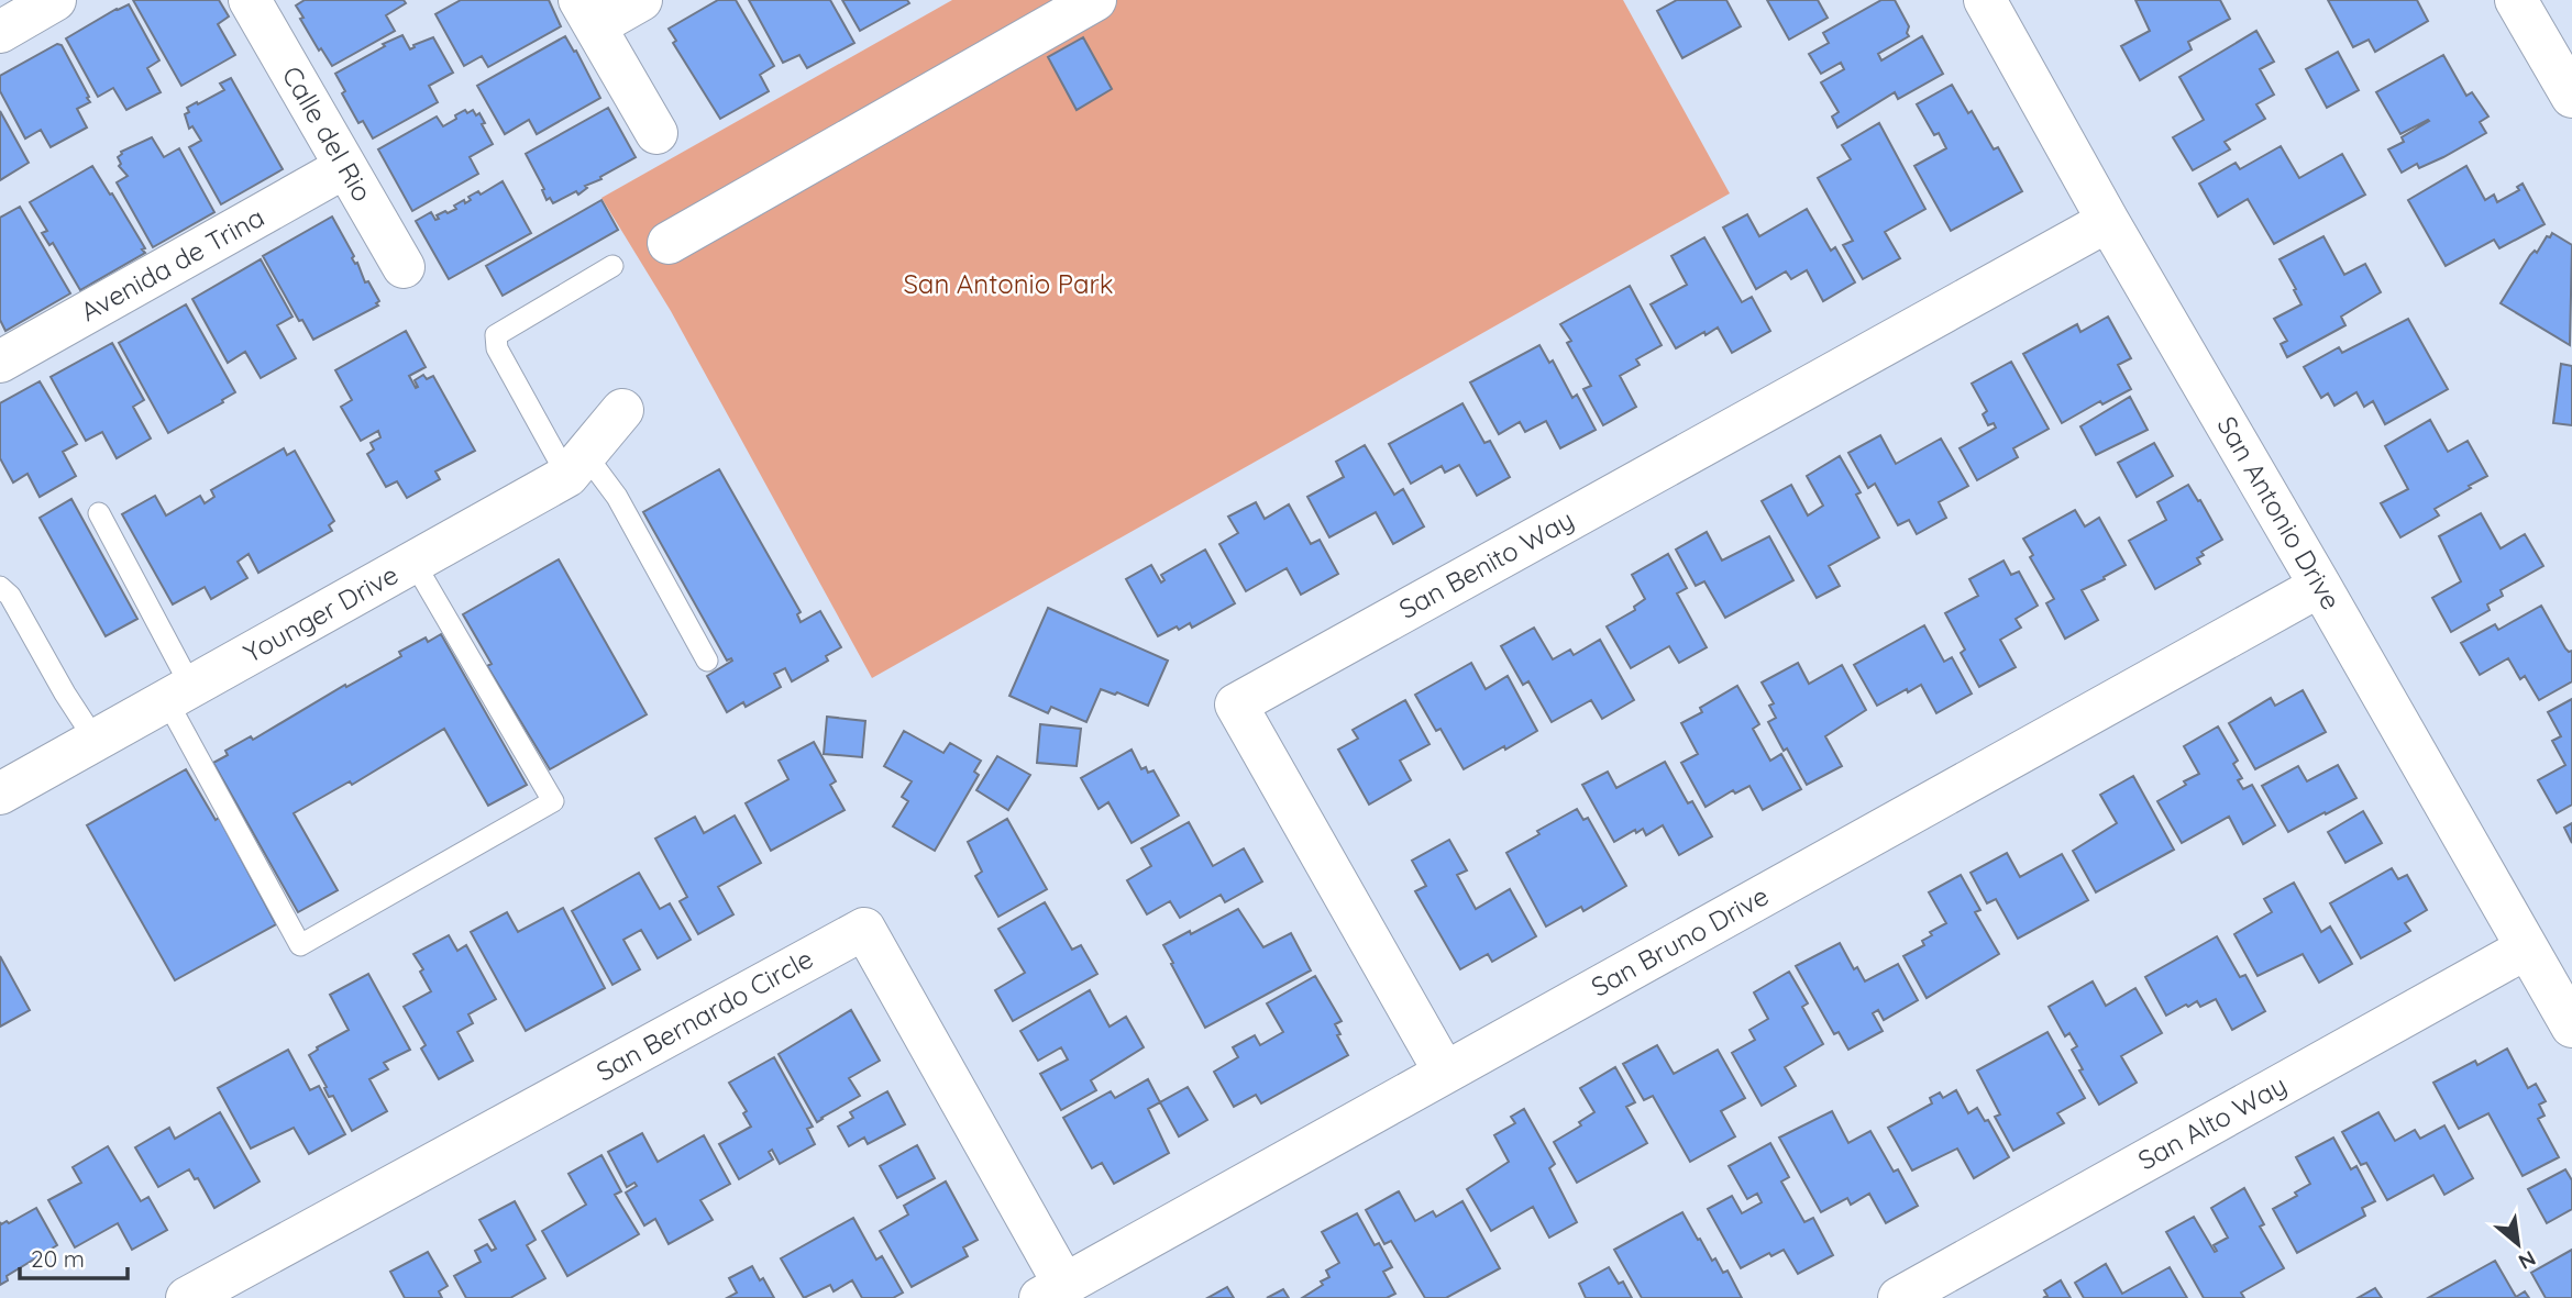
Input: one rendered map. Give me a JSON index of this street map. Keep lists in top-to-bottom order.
{
  "streets": {
    "street": [
      "Calle del Rio",
      "Avenida de Trina",
      "San Antonio Drive",
      "San Benito Way",
      "Younger Drive",
      "San Bruno Drive",
      "San Bernardo Circle",
      "San Alto Way"
    ]
  },
  "crossings": [
    ["Calle del Rio", "Avenida de Trina"],
    ["San Antonio Drive", "San Benito Way"],
    ["San Antonio Drive", "San Bruno Drive"],
    ["San Antonio Drive", "San Alto Way"],
    ["San Benito Way", "San Bruno Drive"],
    ["San Bruno Drive", "San Bernardo Circle"]
  ],
  "parks": ["San Antonio Park"],
  "scale_bar": "20 m",
  "north": "bottom right"
}
